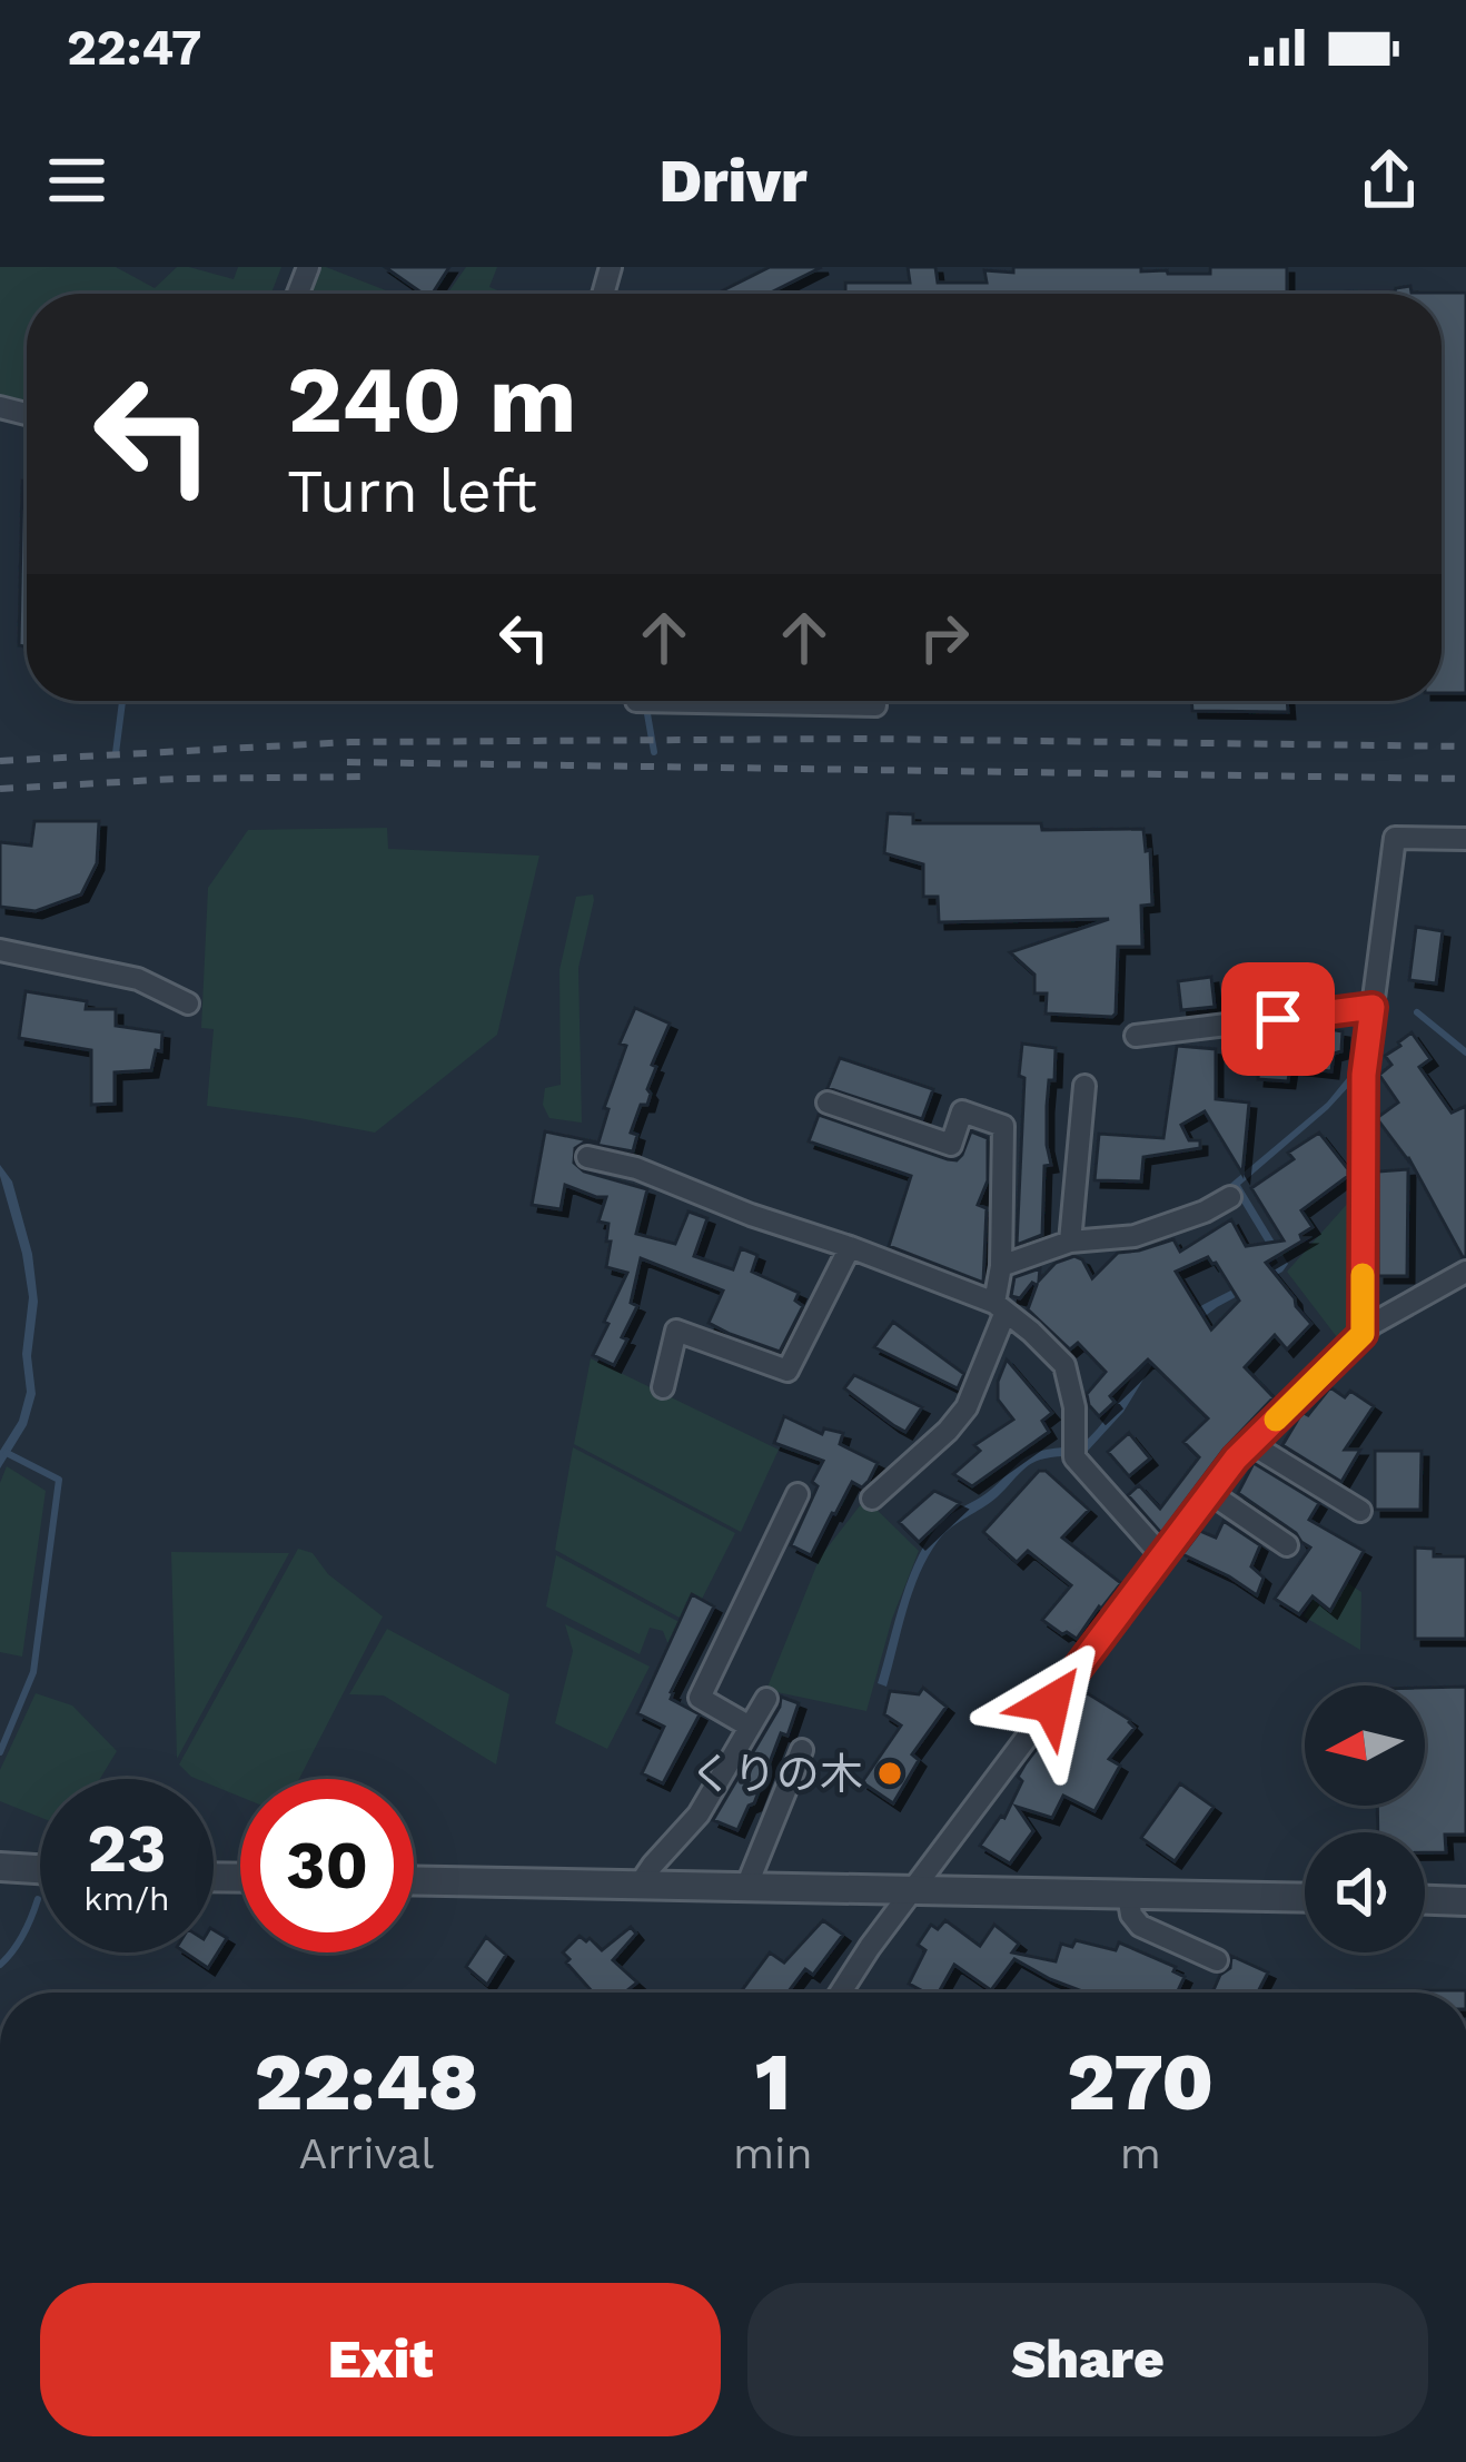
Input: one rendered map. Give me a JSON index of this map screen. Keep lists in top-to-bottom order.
{
  "places": ["くりの木"],
  "north": "left",
  "page": {
    "status": "22:47",
    "header": "Drivr",
    "turn": ["240 m", "Turn left"],
    "speed": "23 km/h",
    "limit": "30",
    "eta": [
      "22:48",
      "Arrival",
      "1",
      "min",
      "270",
      "m"
    ],
    "buttons": ["Exit", "Share"]
  }
}
